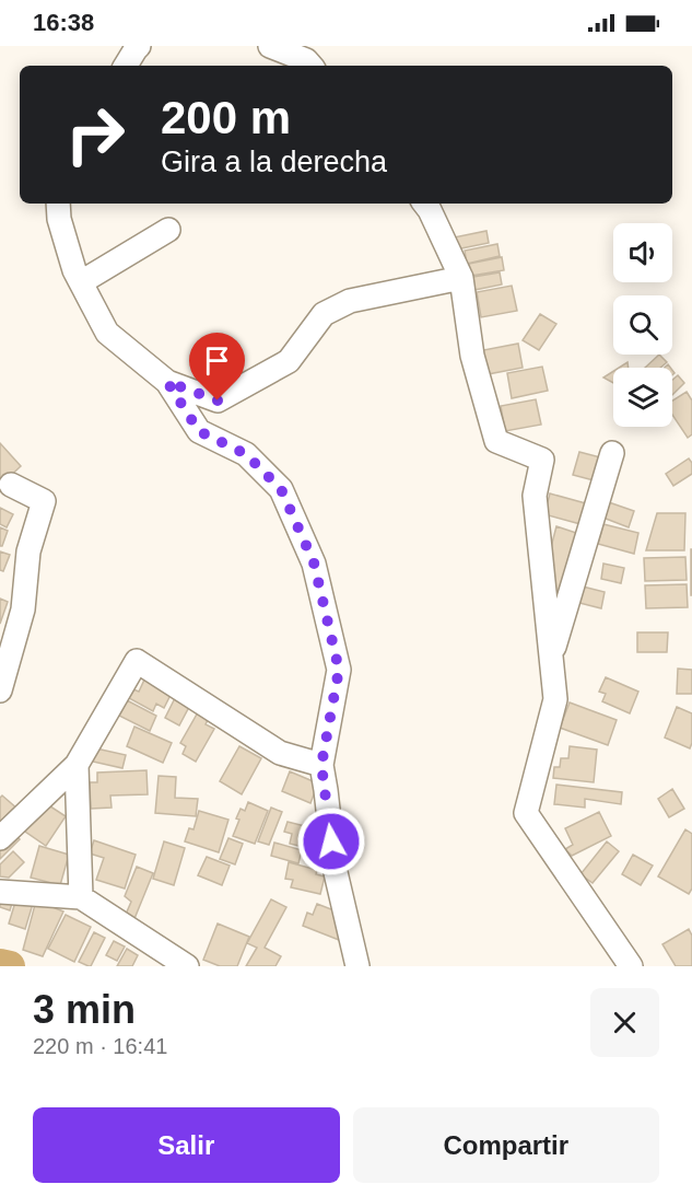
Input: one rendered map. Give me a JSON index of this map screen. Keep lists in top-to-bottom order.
{
  "page": {
    "status": "16:38",
    "turn": ["200 m", "Gira a la derecha"],
    "heading": ["3 min", "220 m · 16:41"],
    "buttons": ["Salir", "Compartir"]
  }
}
